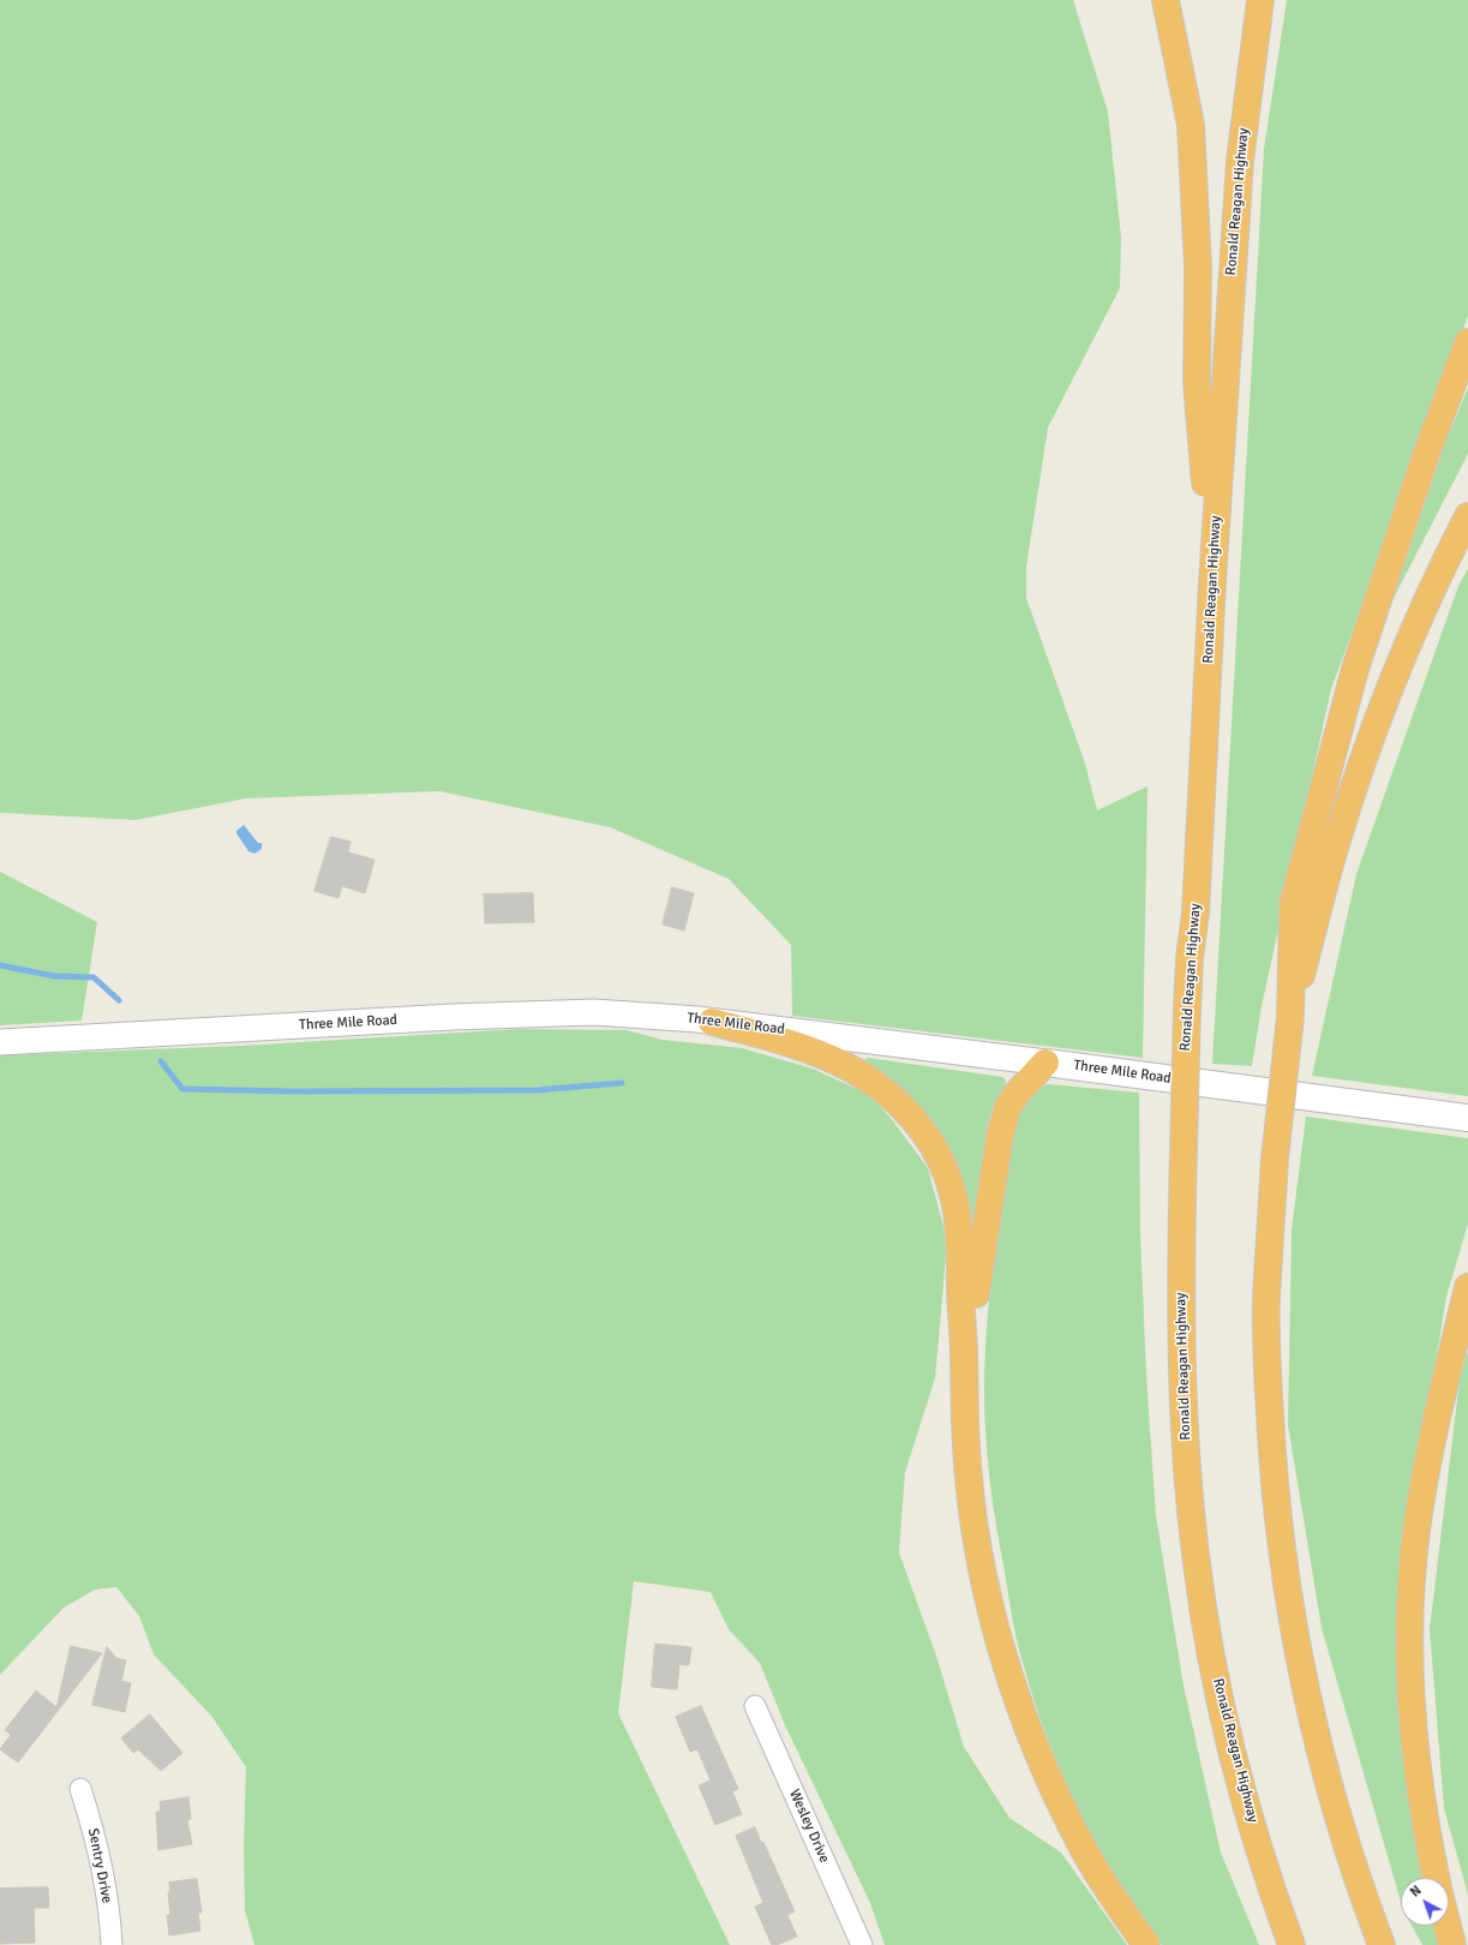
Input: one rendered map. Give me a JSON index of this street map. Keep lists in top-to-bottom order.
{
  "streets": {
    "highway": ["Ronald Reagan Highway"],
    "main road": ["Three Mile Road"],
    "street": ["Wesley Drive", "Sentry Drive"]
  },
  "north": "top left"
}
